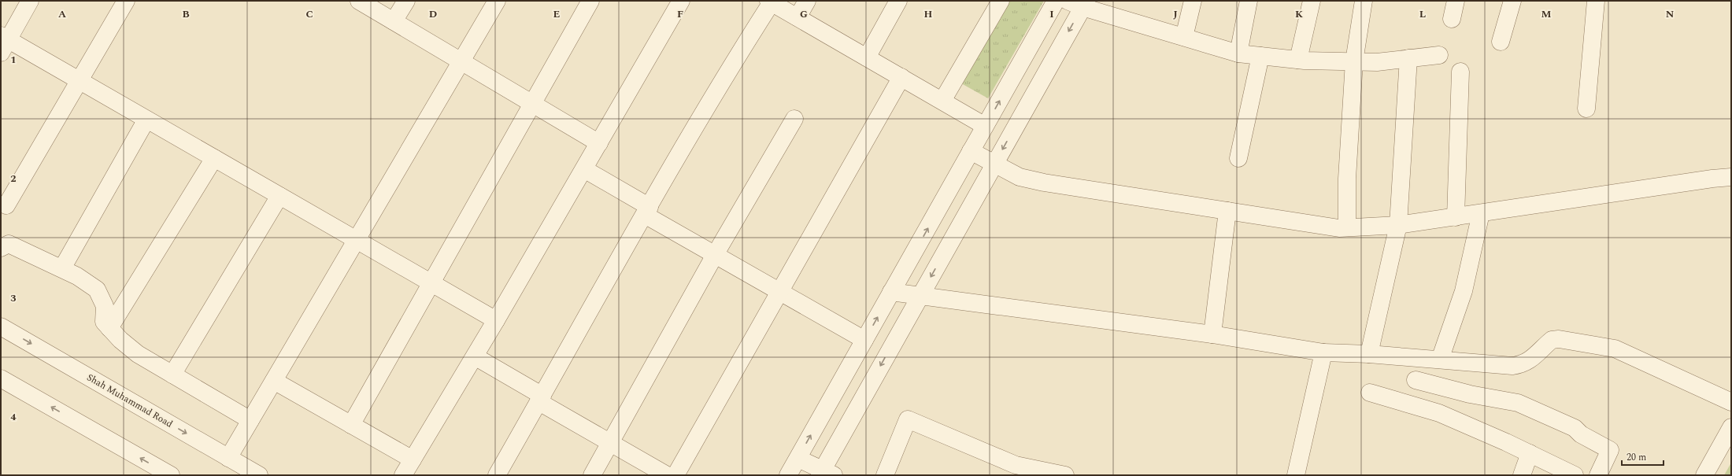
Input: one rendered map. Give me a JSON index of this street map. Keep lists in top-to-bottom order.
{
  "streets": {
    "street": ["Shah Muhammad Road"]
  },
  "scale_bar": "20 m",
  "grid": {
    "columns": [
      "A",
      "B",
      "C",
      "D",
      "E",
      "F",
      "G",
      "H",
      "I",
      "J",
      "K",
      "L",
      "M",
      "N"
    ],
    "rows": [
      "1",
      "2",
      "3",
      "4"
    ]
  }
}
